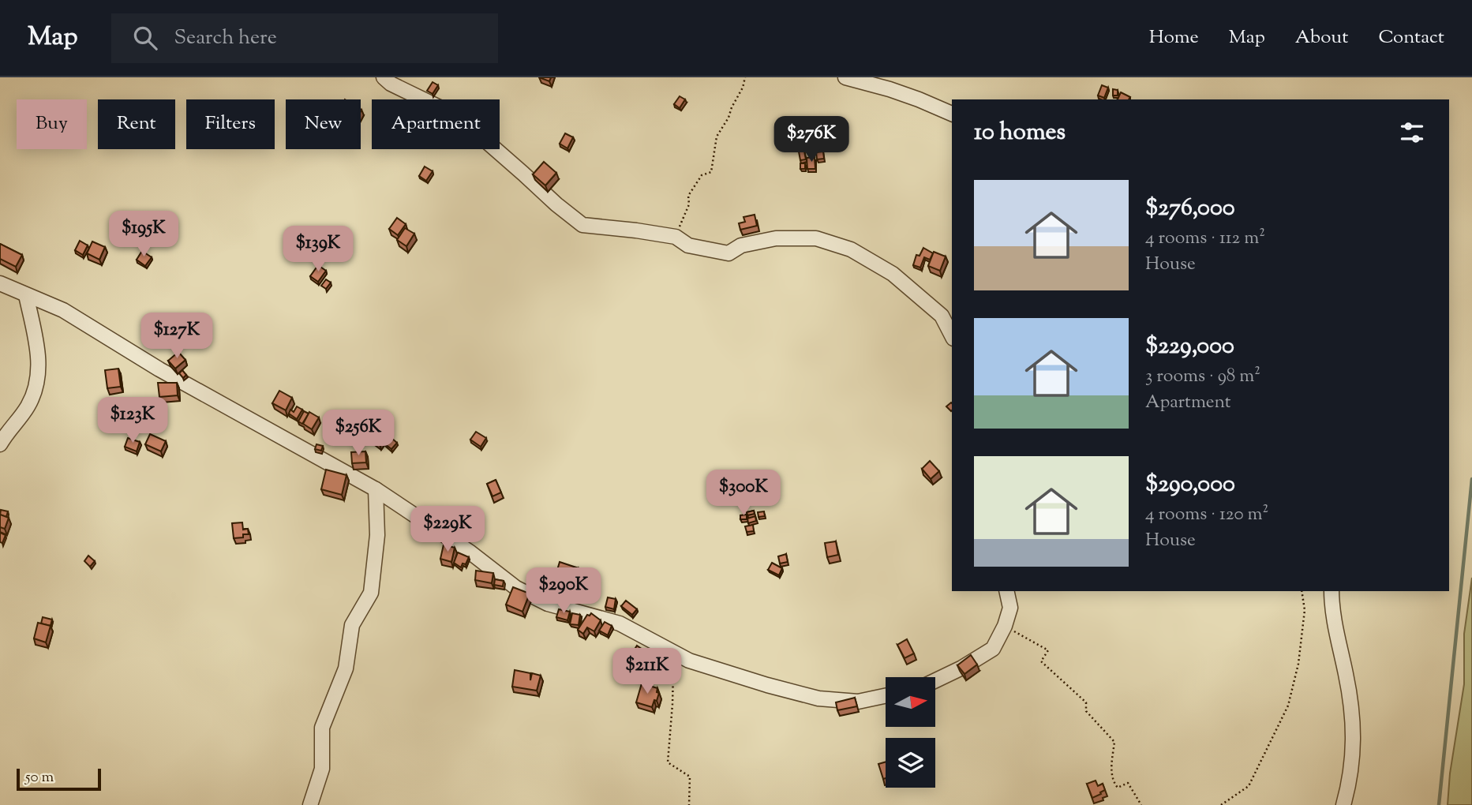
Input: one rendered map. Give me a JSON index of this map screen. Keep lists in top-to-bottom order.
{
  "scale_bar": "50 m",
  "north": "right",
  "page": {
    "header": "Map",
    "search": "Search here",
    "nav": [
      "Home",
      "Map",
      "About",
      "Contact"
    ],
    "chip": [
      "Buy",
      "Rent",
      "Filters",
      "New",
      "Apartment"
    ],
    "heading": "10 homes",
    "price": [
      "$276K",
      "$195K",
      "$139K",
      "$127K",
      "$123K",
      "$256K",
      "$300K",
      "$229K",
      "$290K",
      "$211K"
    ],
    "list": [
      {
        "name": "$276,000",
        "note": "4 rooms · 112 m² · House"
      },
      {
        "name": "$229,000",
        "note": "3 rooms · 98 m² · Apartment"
      },
      {
        "name": "$290,000",
        "note": "4 rooms · 120 m² · House"
      }
    ],
    "scale": "50 m"
  }
}
